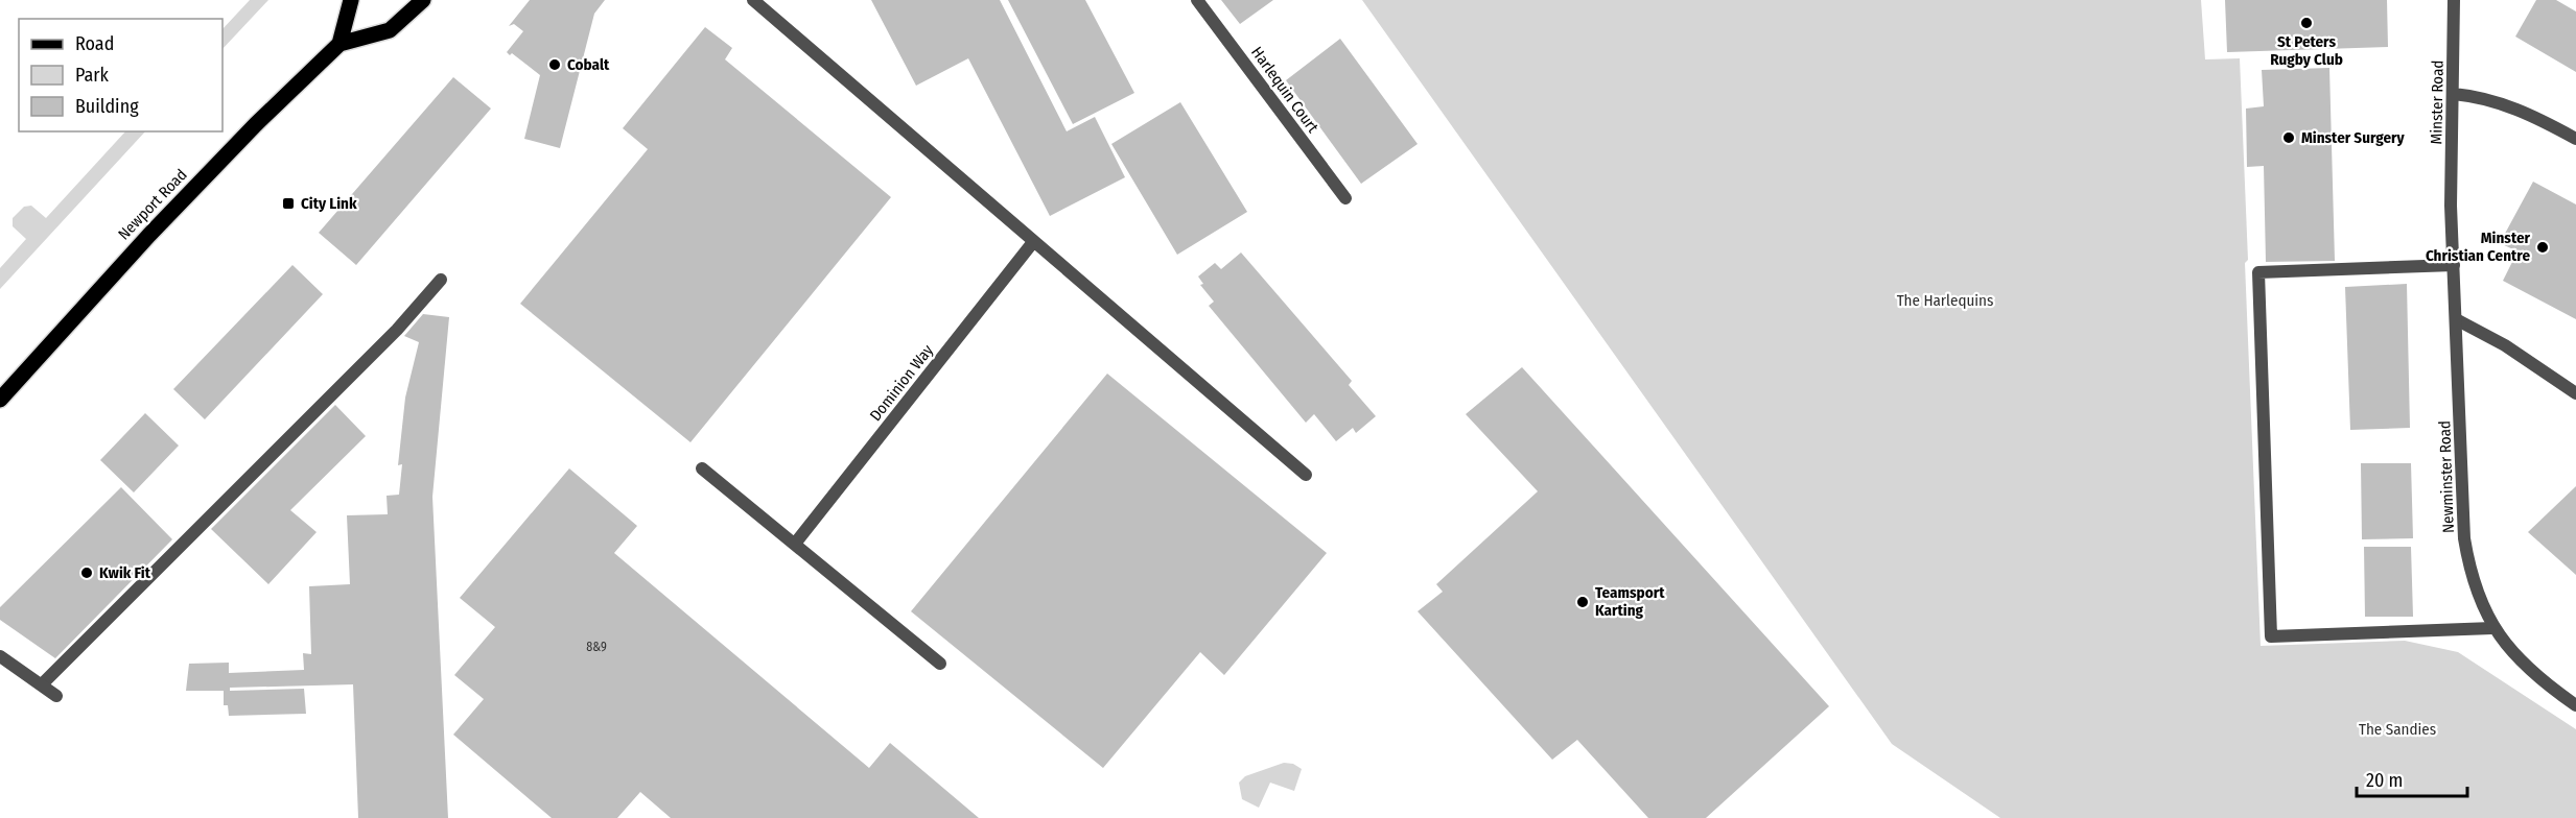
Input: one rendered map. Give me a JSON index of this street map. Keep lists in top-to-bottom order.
{
  "streets": {
    "main road": ["Newport Road"],
    "street": [
      "Harlequin Court",
      "Minster Road",
      "Dominion Way",
      "Newminster Road"
    ]
  },
  "crossings": [
    ["Minster Road", "Newminster Road"]
  ],
  "parks": ["The Harlequins", "The Sandies"],
  "places": {
    "other": [
      "St Peters Rugby Club",
      "Cobalt",
      "Minster Surgery",
      "Minster Christian Centre",
      "Kwik Fit",
      "Teamsport Karting"
    ],
    "transit": ["City Link"]
  },
  "house_numbers": ["8&9"],
  "legend": ["Road", "Park", "Building"],
  "scale_bar": "20 m"
}
